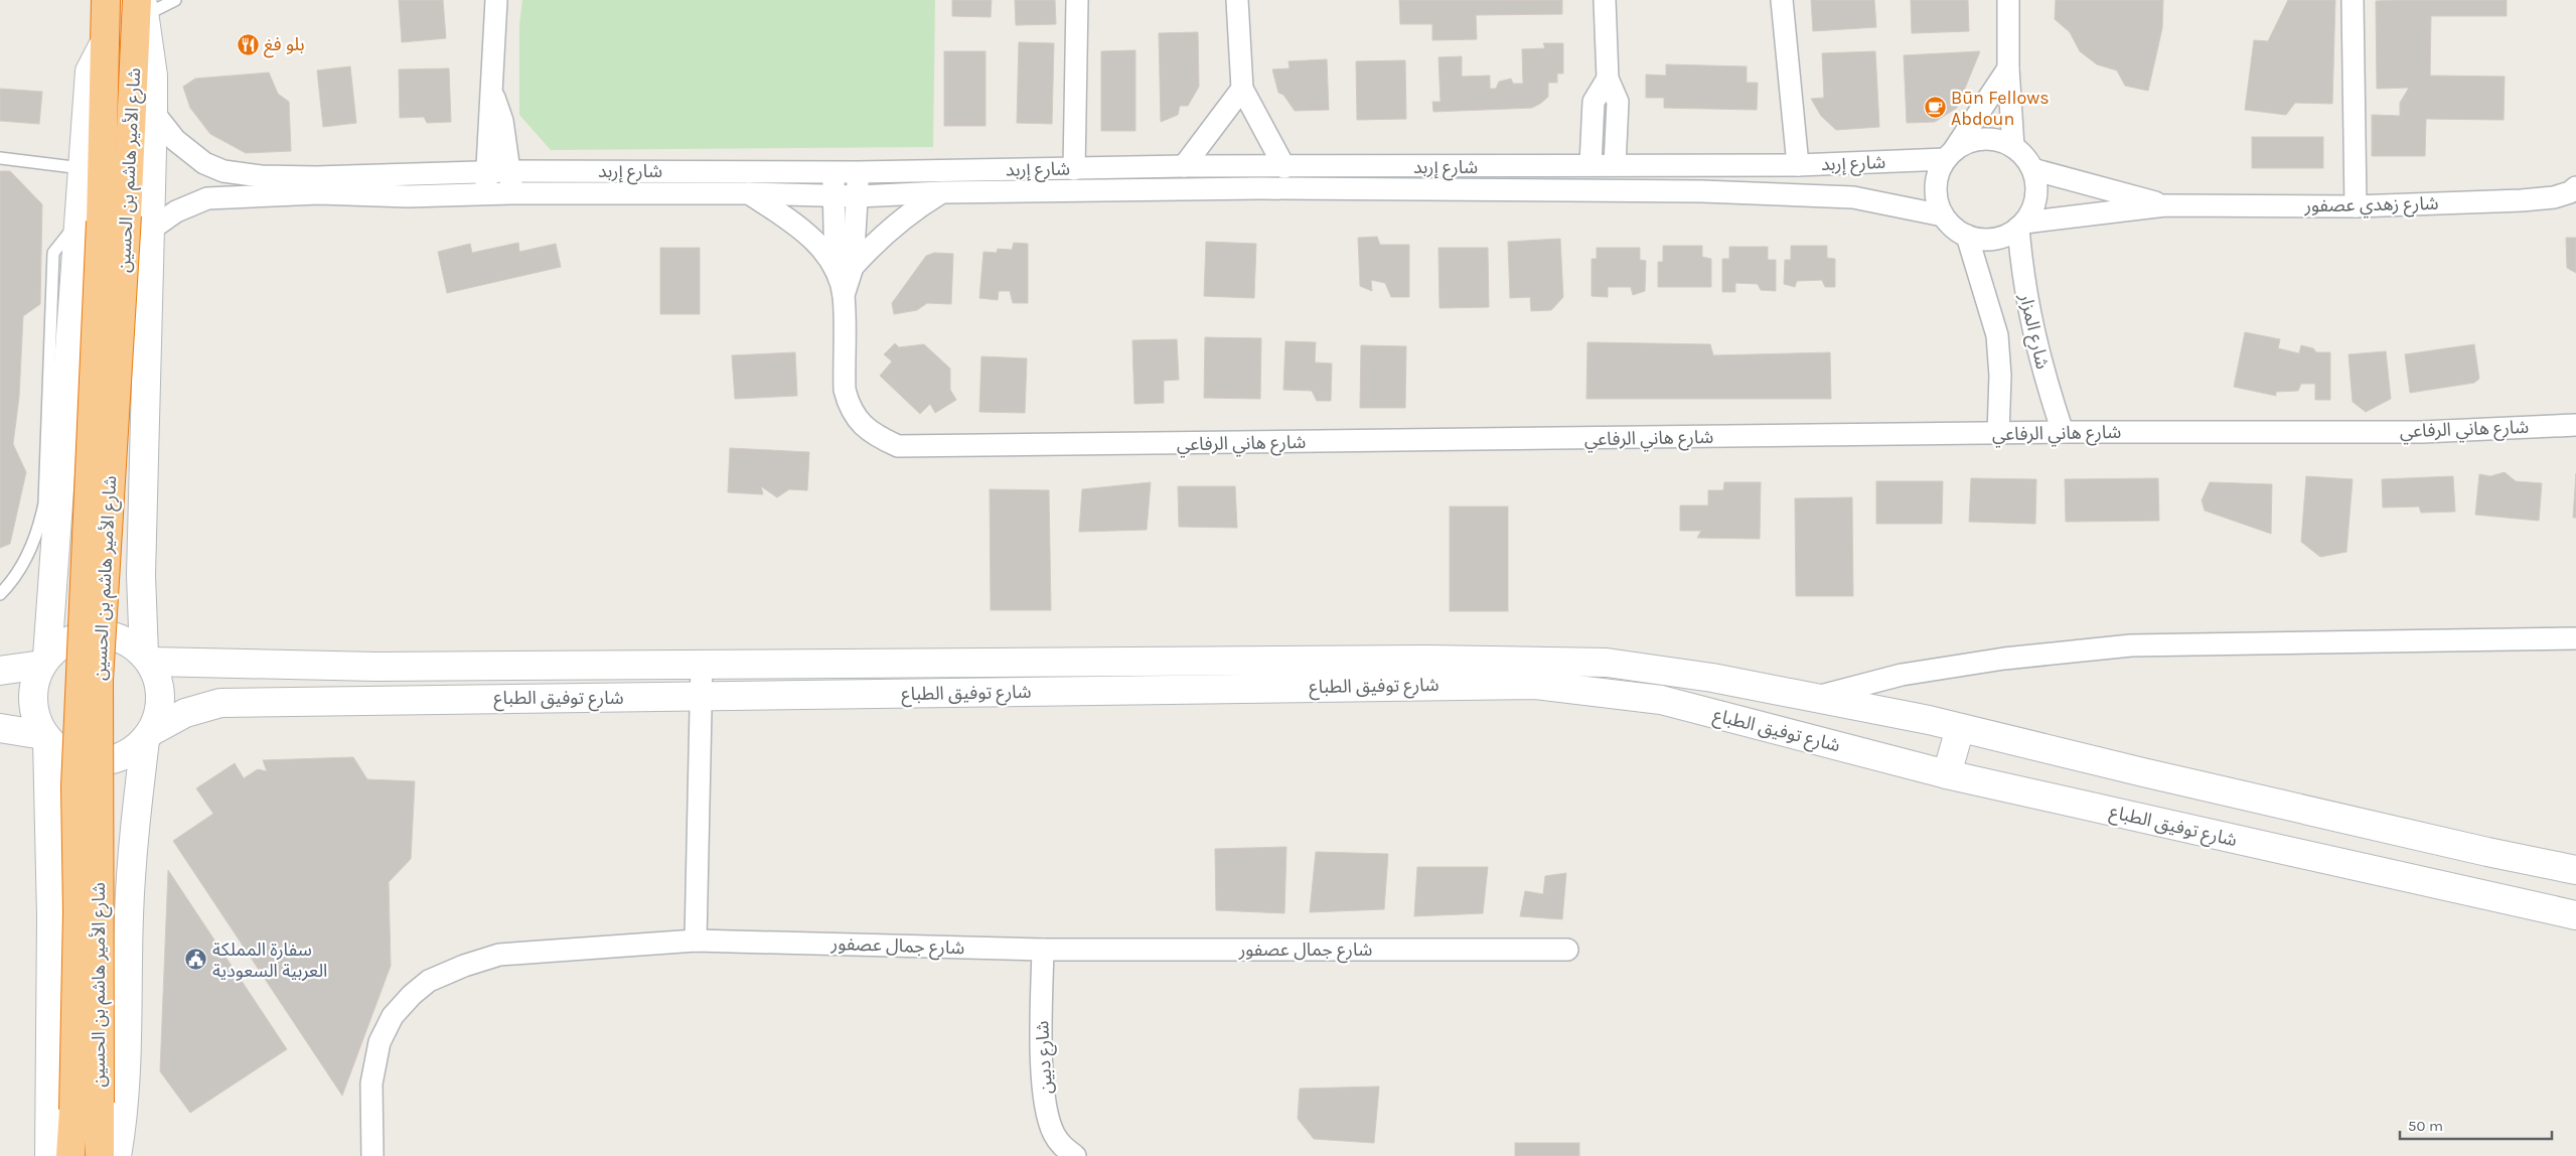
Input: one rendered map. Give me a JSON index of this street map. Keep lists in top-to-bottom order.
{
  "streets": {
    "highway": ["شارع الأمير هاشم بن الحسين"],
    "street": [
      "شارع إربد",
      "شارع زهدي عصفور",
      "شارع المزار",
      "شارع هاني الرفاعي",
      "شارع توفيق الطباع",
      "شارع جمال عصفور",
      "شارع دبين"
    ]
  },
  "crossings": [
    ["شارع إربد", "شارع زهدي عصفور"],
    ["شارع إربد", "شارع المزار"],
    ["شارع إربد", "شارع هاني الرفاعي"],
    ["شارع زهدي عصفور", "شارع المزار"],
    ["شارع المزار", "شارع هاني الرفاعي"],
    ["شارع جمال عصفور", "شارع دبين"]
  ],
  "places": {
    "restaurant": ["بلو فغ"],
    "cafe": ["Būn Fellows Abdoun"],
    "public building": ["سفارة المملكة العربية السعودية"]
  },
  "scale_bar": "50 m"
}
